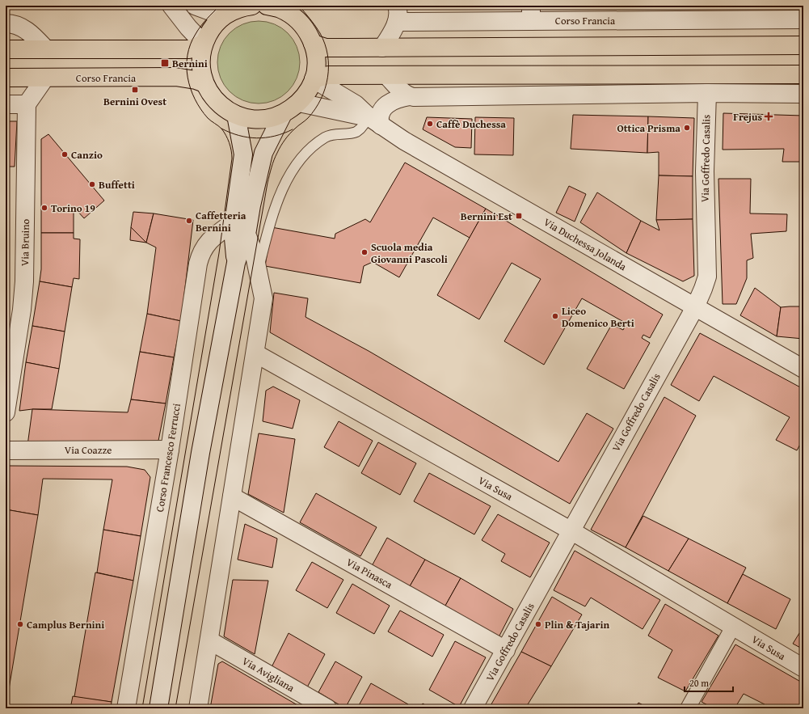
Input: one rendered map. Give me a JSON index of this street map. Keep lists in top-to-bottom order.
{
  "streets": {
    "main road": ["Corso Francia"],
    "street": [
      "Via Goffredo Casalis",
      "Via Bruino",
      "Via Duchessa Jolanda",
      "Via Coazze",
      "Corso Francesco Ferrucci",
      "Via Susa",
      "Via Pinasca",
      "Via Avigliana"
    ]
  },
  "crossings": [
    ["Via Goffredo Casalis", "Via Duchessa Jolanda"],
    ["Via Goffredo Casalis", "Via Susa"],
    ["Via Goffredo Casalis", "Via Pinasca"],
    ["Via Coazze", "Corso Francesco Ferrucci"]
  ],
  "places": {
    "transit": ["Bernini", "Bernini Ovest", "Bernini Est"],
    "health": ["Frejus"],
    "other": [
      "Caffè Duchessa",
      "Ottica Prisma",
      "Canzio",
      "Buffetti",
      "Torino 19",
      "Caffetteria Bernini",
      "Scuola media Giovanni Pascoli",
      "Liceo Domenico Berti",
      "Camplus Bernini",
      "Plin & Tajarin"
    ]
  },
  "scale_bar": "20 m"
}
